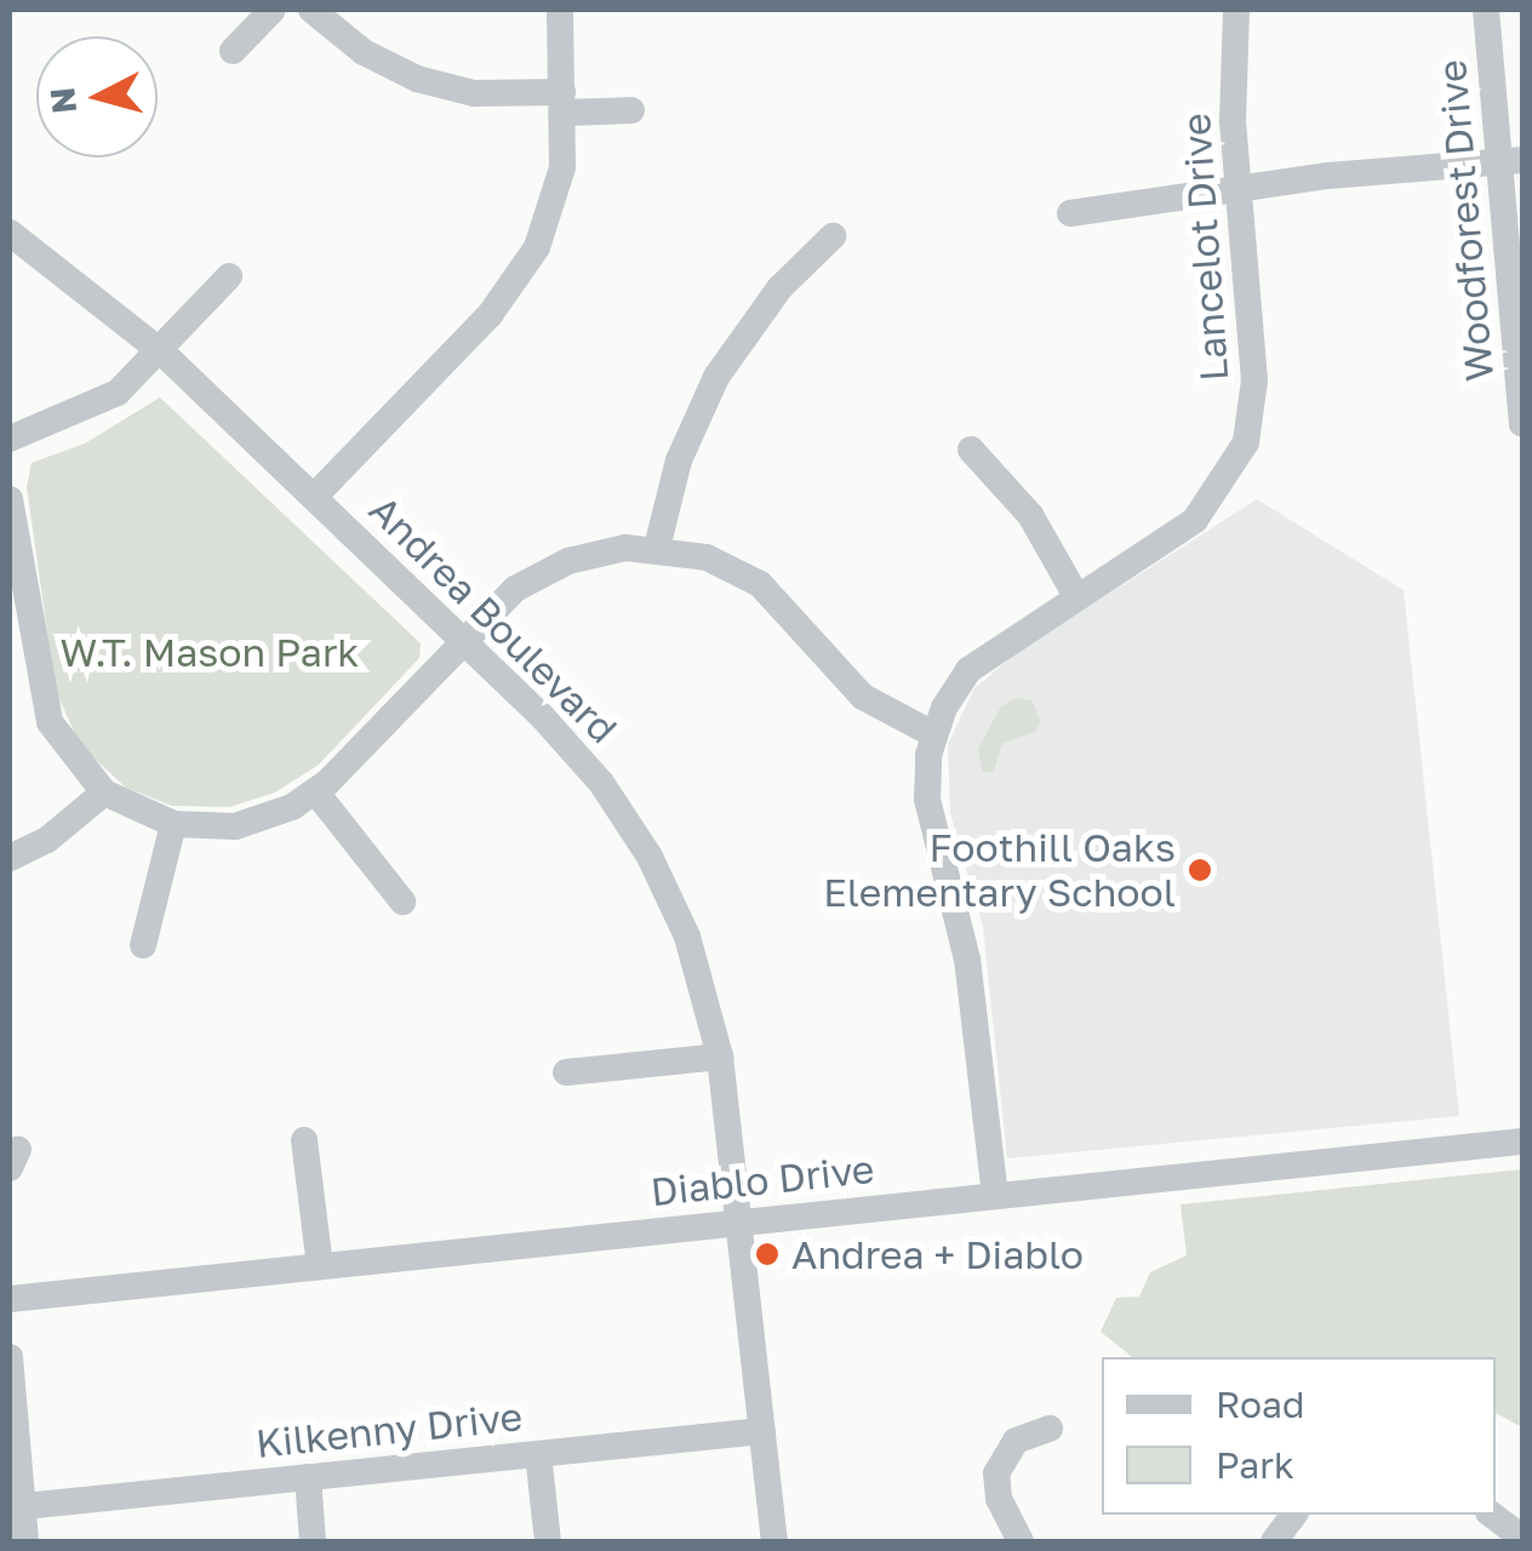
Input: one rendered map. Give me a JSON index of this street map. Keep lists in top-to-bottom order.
{
  "streets": {
    "street": [
      "Woodforest Drive",
      "Lancelot Drive",
      "Andrea Boulevard",
      "Diablo Drive",
      "Kilkenny Drive"
    ]
  },
  "crossings": [
    ["Lancelot Drive", "Diablo Drive"],
    ["Andrea Boulevard", "Diablo Drive"],
    ["Andrea Boulevard", "Kilkenny Drive"]
  ],
  "parks": ["W.T. Mason Park"],
  "places": ["Foothill Oaks Elementary School", "Andrea + Diablo"],
  "legend": ["Road", "Park"],
  "north": "left"
}
